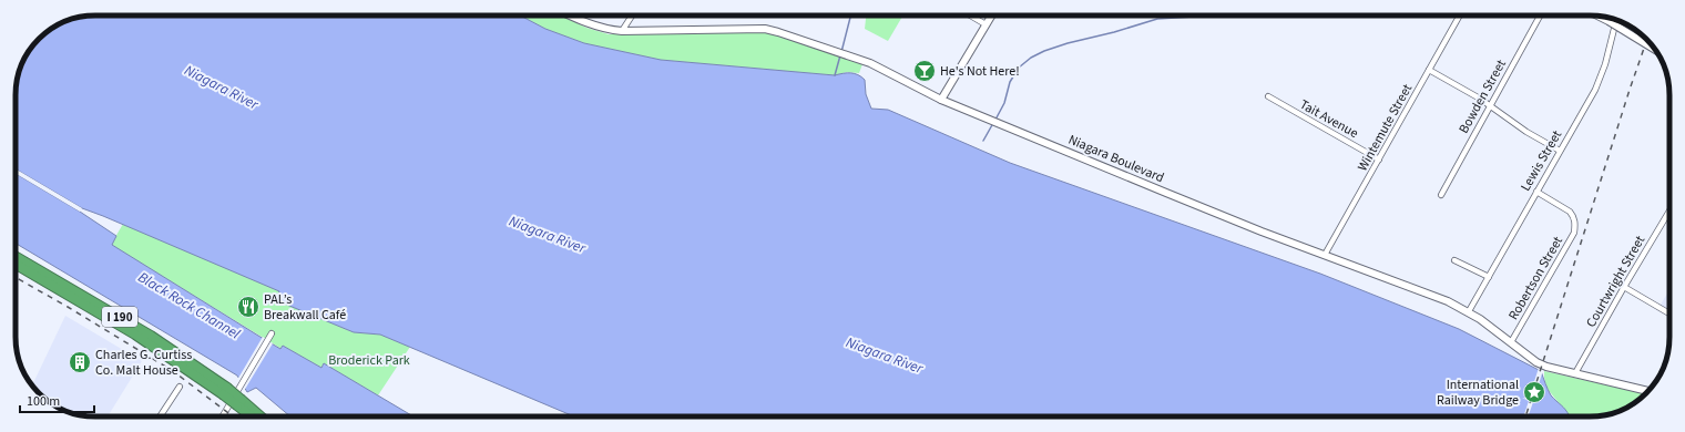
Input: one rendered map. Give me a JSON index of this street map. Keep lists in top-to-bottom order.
{
  "streets": {
    "highway": ["I 190"],
    "main road": ["Niagara Boulevard"],
    "street": [
      "Bowden Street",
      "Tait Avenue",
      "Wintemute Street",
      "Lewis Street",
      "Robertson Street",
      "Courtwright Street"
    ]
  },
  "crossings": [
    ["Tait Avenue", "Wintemute Street"],
    ["Wintemute Street", "Niagara Boulevard"],
    ["Niagara Boulevard", "Lewis Street"],
    ["Niagara Boulevard", "Robertson Street"],
    ["Niagara Boulevard", "Courtwright Street"],
    ["Lewis Street", "Robertson Street"]
  ],
  "water": ["Niagara River", "Black Rock Channel"],
  "parks": ["Broderick Park"],
  "places": {
    "bar": ["He's Not Here!"],
    "restaurant": ["PAL’s Breakwall Café"],
    "building": ["Charles G. Curtiss Co. Malt House"],
    "place": ["International Railway Bridge"]
  },
  "scale_bar": "100 m"
}
